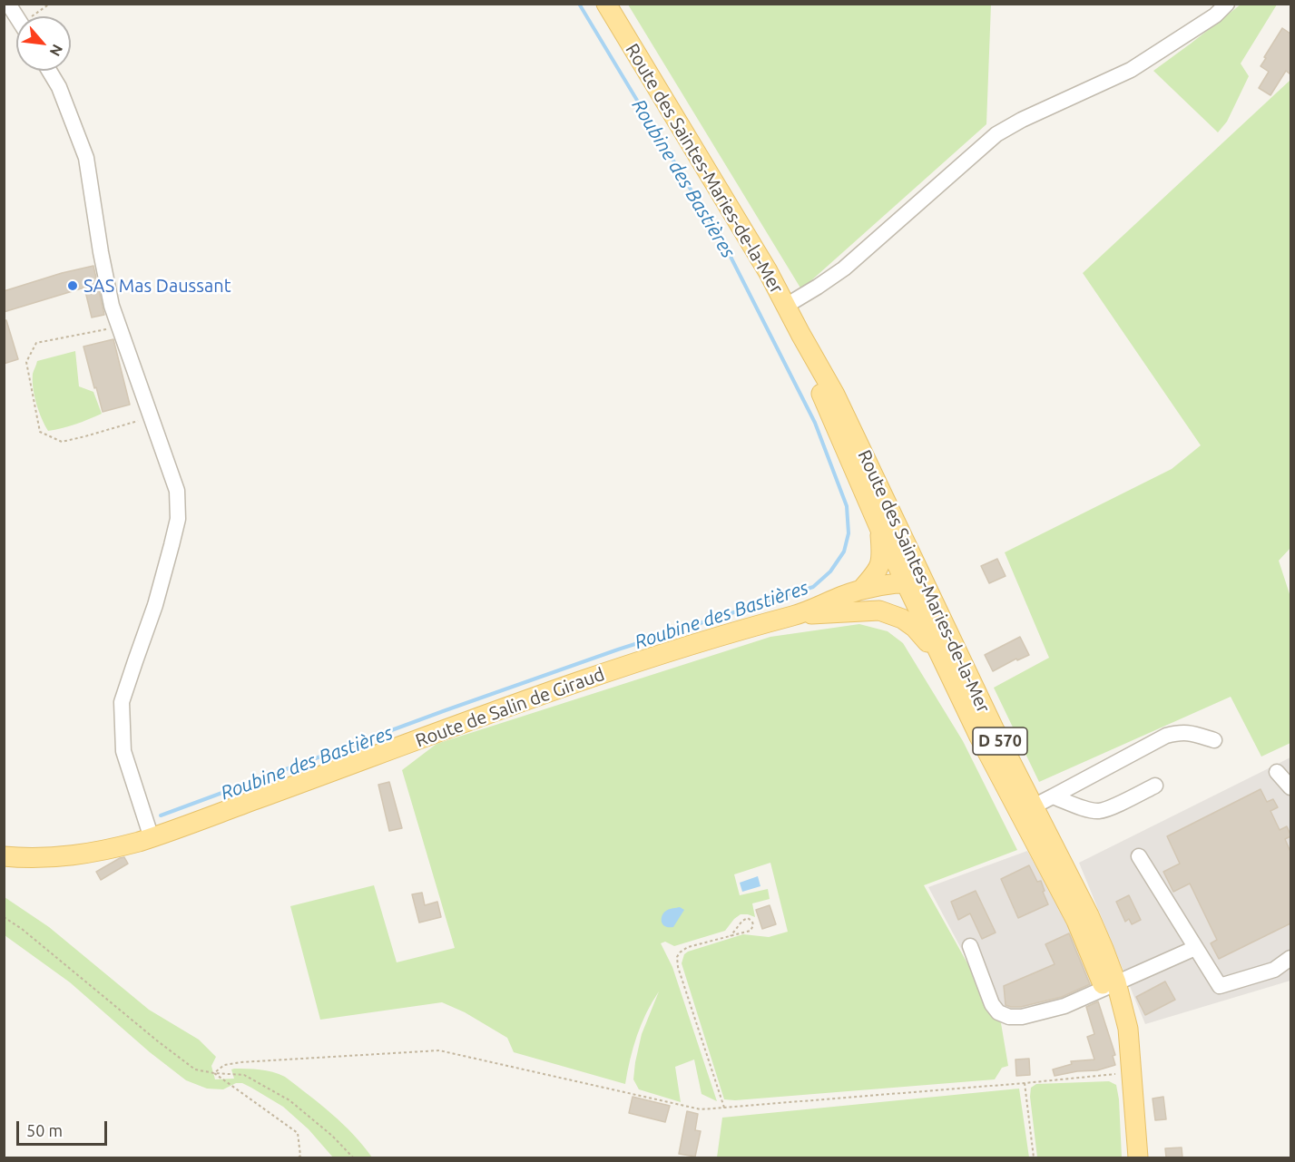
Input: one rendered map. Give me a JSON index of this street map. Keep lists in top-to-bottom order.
{
  "streets": {
    "main road": ["Route des Saintes-Maries-de-la-Mer", "Route de Salin de Giraud", "D 570"]
  },
  "crossings": [
    ["Route des Saintes-Maries-de-la-Mer", "Route de Salin de Giraud"]
  ],
  "water": ["Roubine des Bastières"],
  "places": ["SAS Mas Daussant"],
  "scale_bar": "50 m",
  "north": "bottom right"
}
